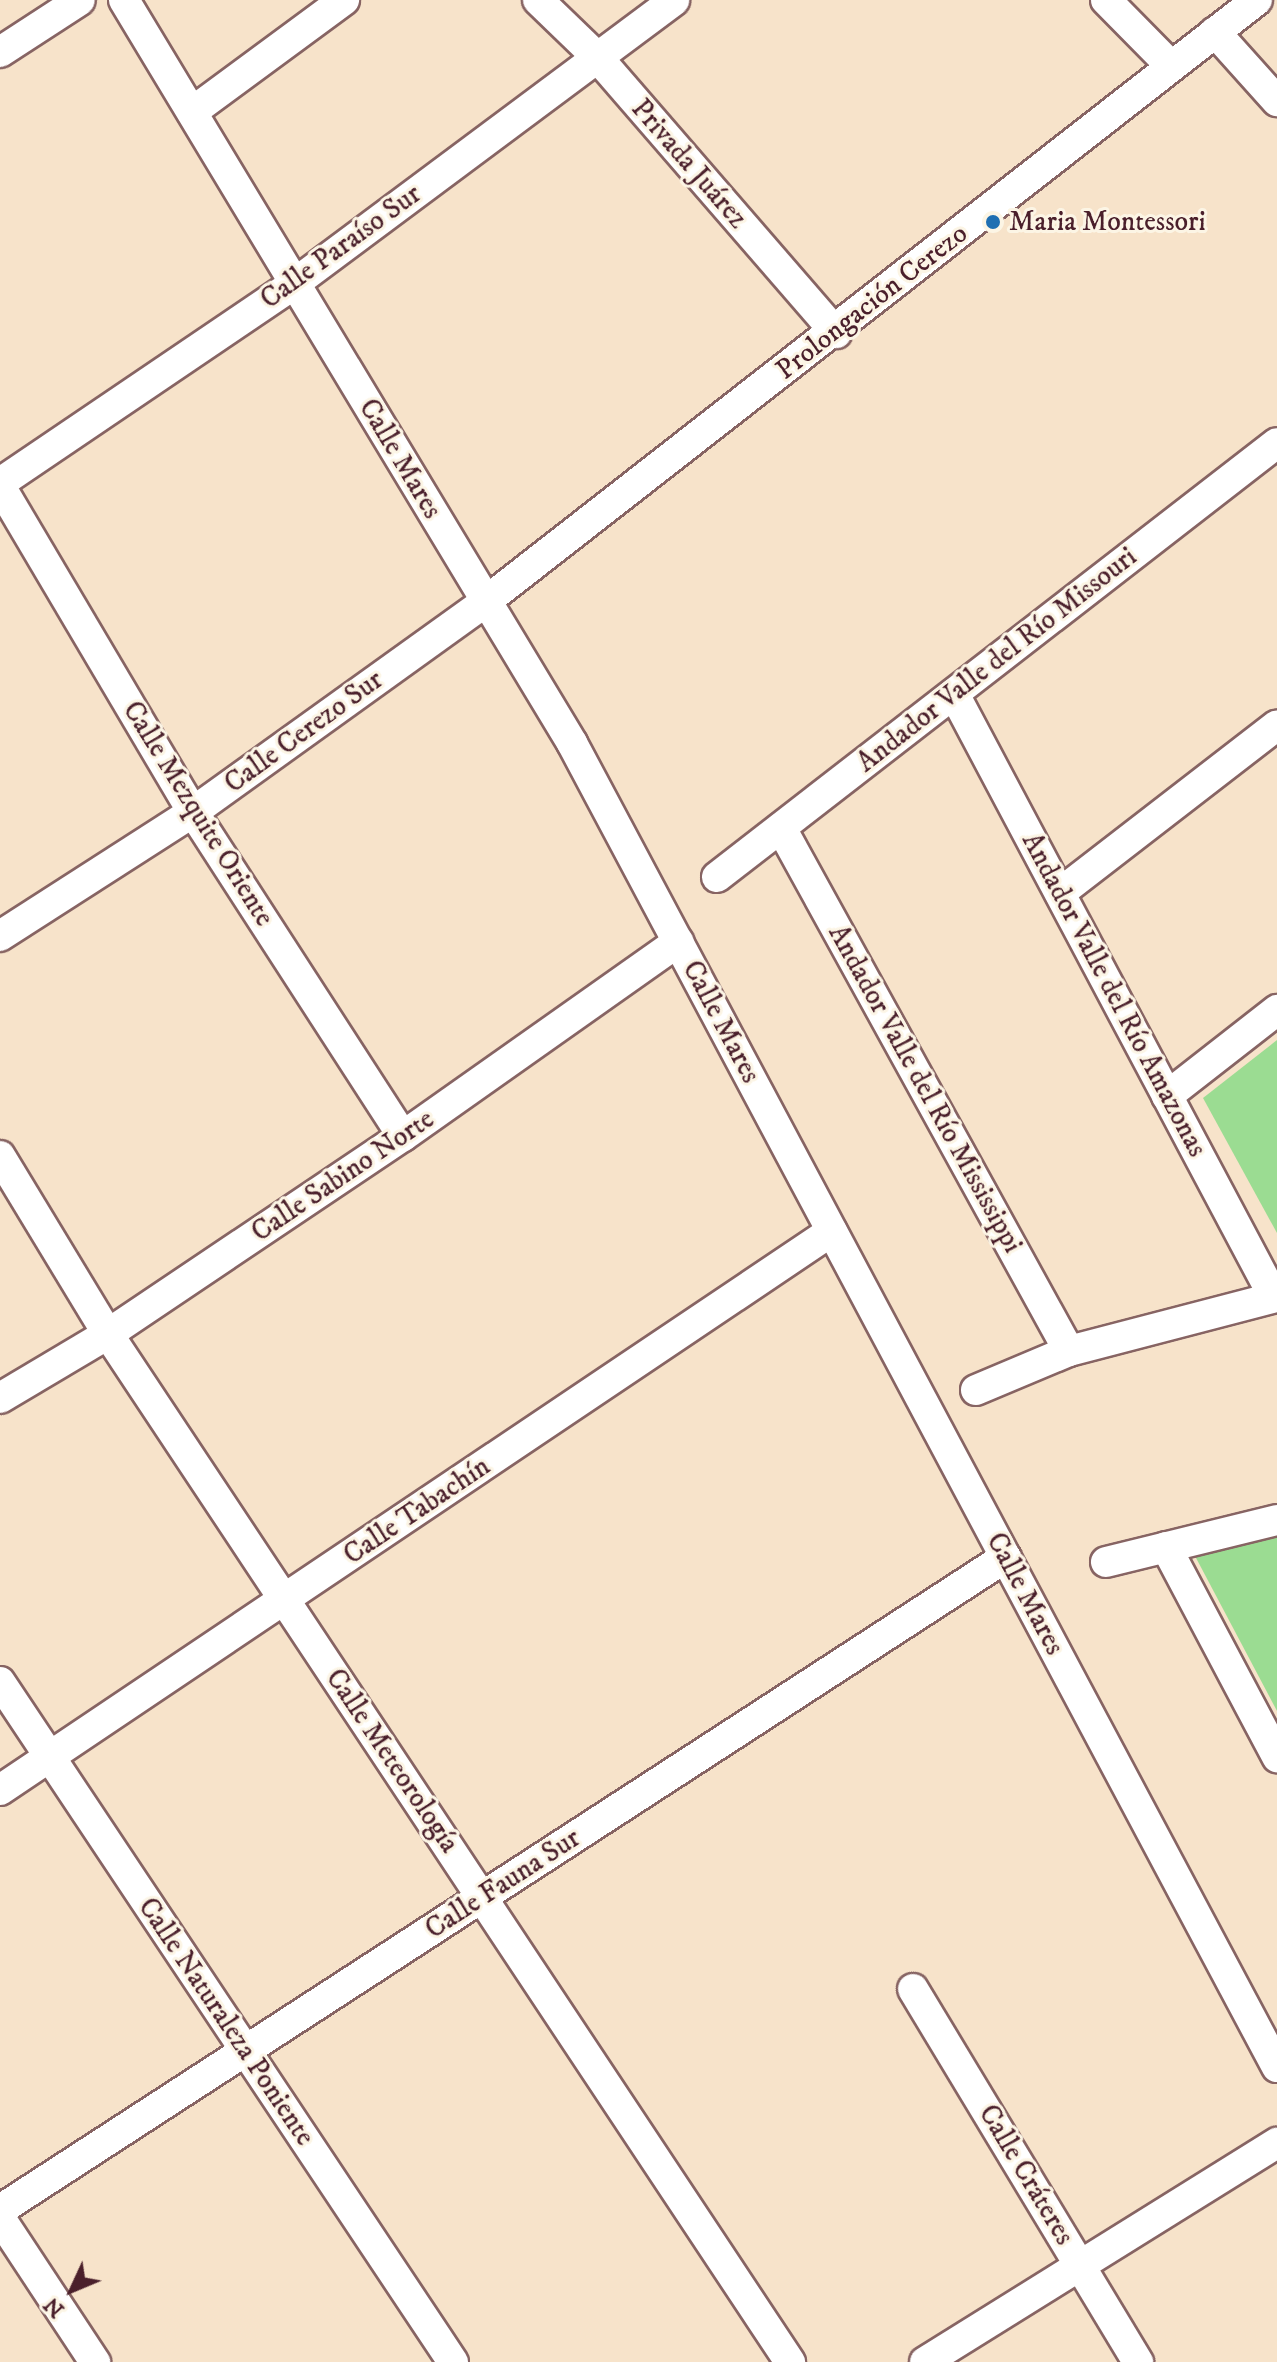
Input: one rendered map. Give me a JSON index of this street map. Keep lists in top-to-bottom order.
{
  "streets": {
    "street": [
      "Privada Juárez",
      "Calle Paraíso Sur",
      "Prolongación Cerezo",
      "Calle Mares",
      "Andador Valle del Río Missouri",
      "Calle Cerezo Sur",
      "Calle Mezquite Oriente",
      "Andador Valle del Río Amazonas",
      "Andador Valle del Río Mississippi",
      "Calle Sabino Norte",
      "Calle Tabachín",
      "Calle Meteorología",
      "Calle Fauna Sur",
      "Calle Naturaleza Poniente",
      "Calle Cráteres"
    ]
  },
  "crossings": [
    ["Privada Juárez", "Calle Paraíso Sur"],
    ["Privada Juárez", "Prolongación Cerezo"],
    ["Calle Paraíso Sur", "Calle Mares"],
    ["Calle Paraíso Sur", "Calle Mezquite Oriente"],
    ["Prolongación Cerezo", "Calle Mares"],
    ["Prolongación Cerezo", "Calle Cerezo Sur"],
    ["Calle Mares", "Calle Cerezo Sur"],
    ["Calle Mares", "Calle Sabino Norte"],
    ["Calle Mares", "Calle Tabachín"],
    ["Calle Mares", "Calle Fauna Sur"],
    ["Andador Valle del Río Missouri", "Andador Valle del Río Amazonas"],
    ["Andador Valle del Río Missouri", "Andador Valle del Río Mississippi"],
    ["Calle Cerezo Sur", "Calle Mezquite Oriente"],
    ["Calle Mezquite Oriente", "Calle Sabino Norte"],
    ["Calle Sabino Norte", "Calle Meteorología"],
    ["Calle Tabachín", "Calle Meteorología"],
    ["Calle Tabachín", "Calle Naturaleza Poniente"],
    ["Calle Meteorología", "Calle Fauna Sur"],
    ["Calle Fauna Sur", "Calle Naturaleza Poniente"]
  ],
  "places": ["Maria Montessori"],
  "north": "bottom left"
}
